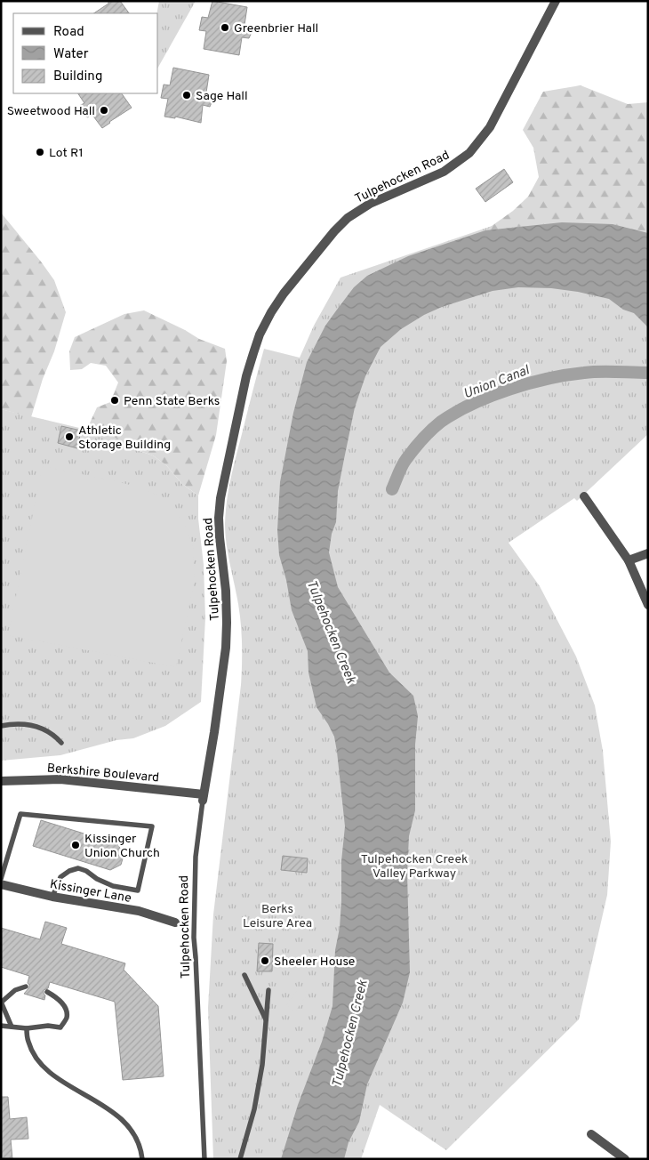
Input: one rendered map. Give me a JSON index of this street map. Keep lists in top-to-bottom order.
{
  "streets": {
    "street": ["Tulpehocken Road", "Berkshire Boulevard", "Kissinger Lane"]
  },
  "crossings": [
    ["Tulpehocken Road", "Berkshire Boulevard"]
  ],
  "water": ["Union Canal", "Tulpehocken Creek"],
  "parks": ["Tulpehocken Creek Valley Parkway", "Berks Leisure Area"],
  "places": [
    "Greenbrier Hall",
    "Sage Hall",
    "Sweetwood Hall",
    "Lot R1",
    "Penn State Berks",
    "Athletic Storage Building",
    "Kissinger Union Church",
    "Sheeler House"
  ],
  "legend": ["Road", "Water", "Building"]
}
